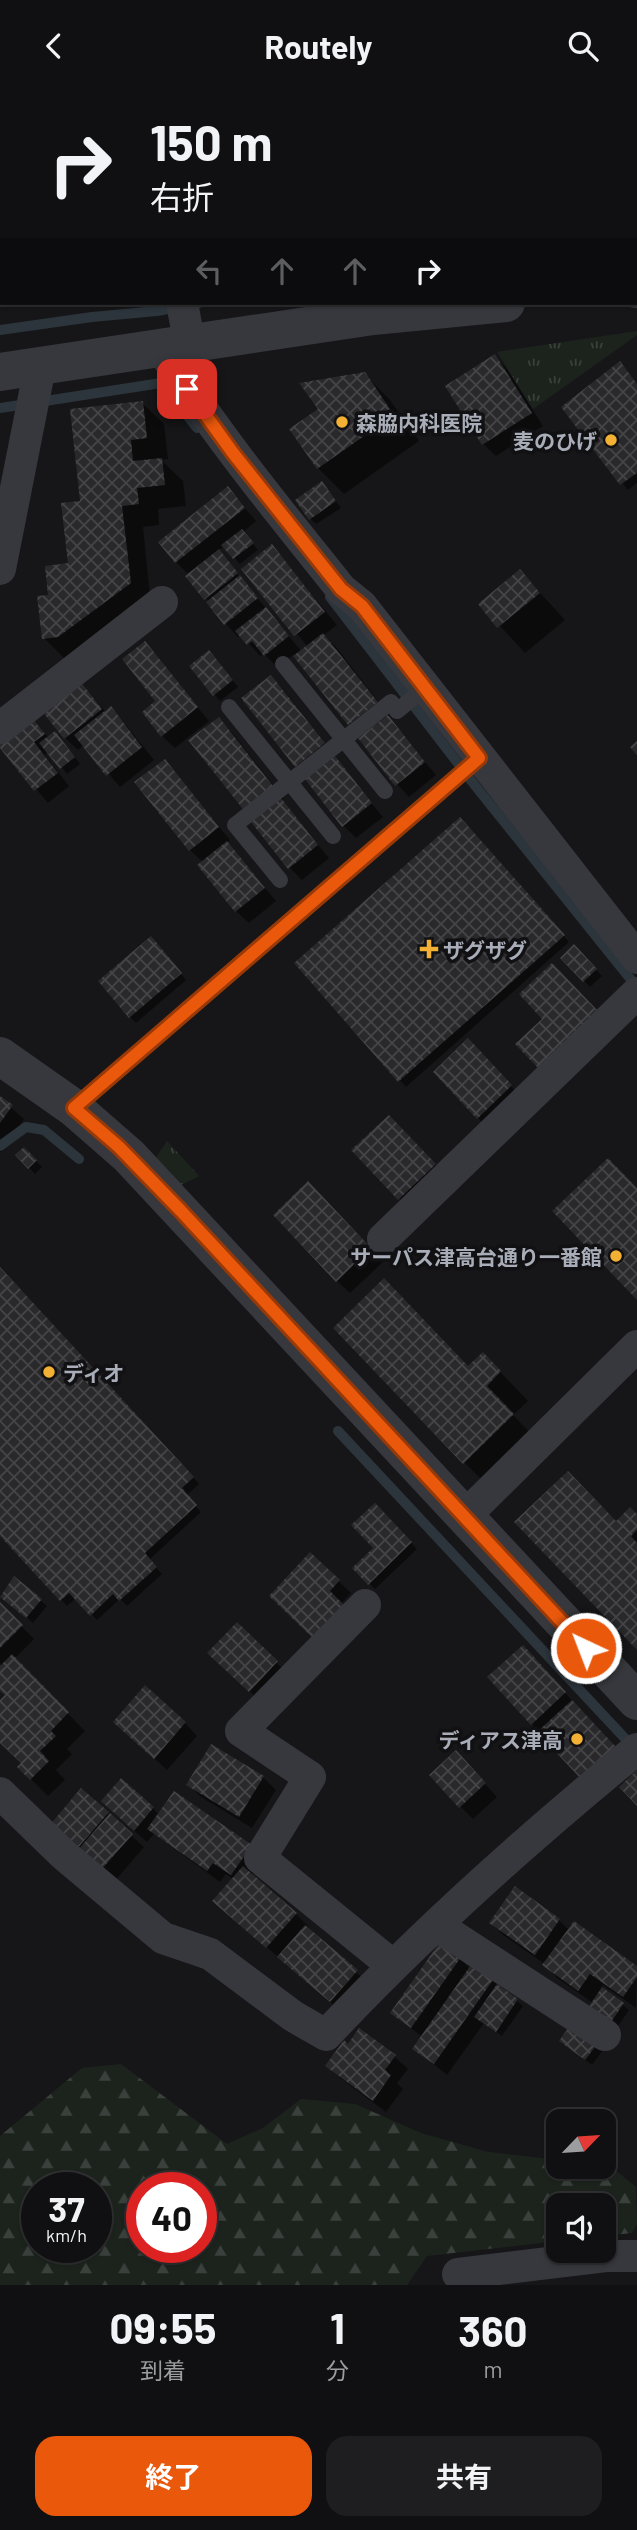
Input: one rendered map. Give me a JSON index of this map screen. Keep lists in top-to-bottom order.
{
  "places": {
    "other": [
      "森脇内科医院",
      "麦のひげ",
      "サーパス津高台通り一番館",
      "ディオ",
      "ディアス津高"
    ],
    "health": ["ザグザグ"]
  },
  "north": "top right",
  "page": {
    "header": "Routely",
    "turn": ["150 m", "右折"],
    "speed": "37 km/h",
    "limit": "40",
    "eta": [
      "09:55",
      "到着",
      "1",
      "分",
      "360",
      "m"
    ],
    "buttons": ["終了", "共有"]
  }
}
